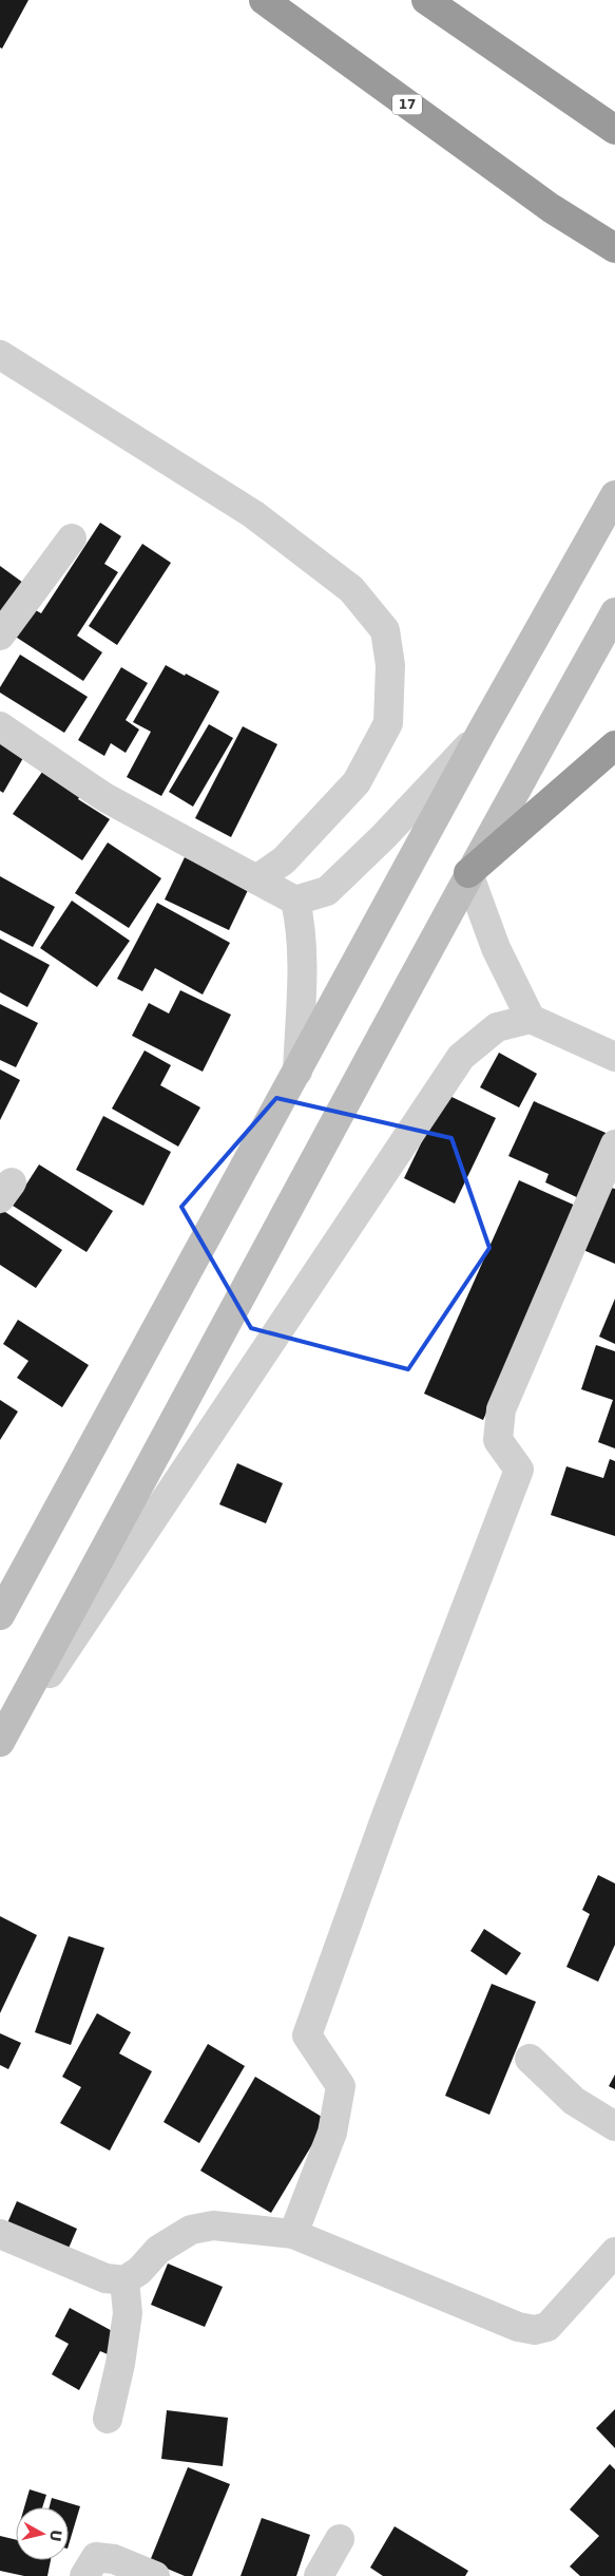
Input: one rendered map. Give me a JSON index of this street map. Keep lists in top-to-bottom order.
{
  "streets": {
    "highway": ["17"]
  },
  "north": "right"
}
